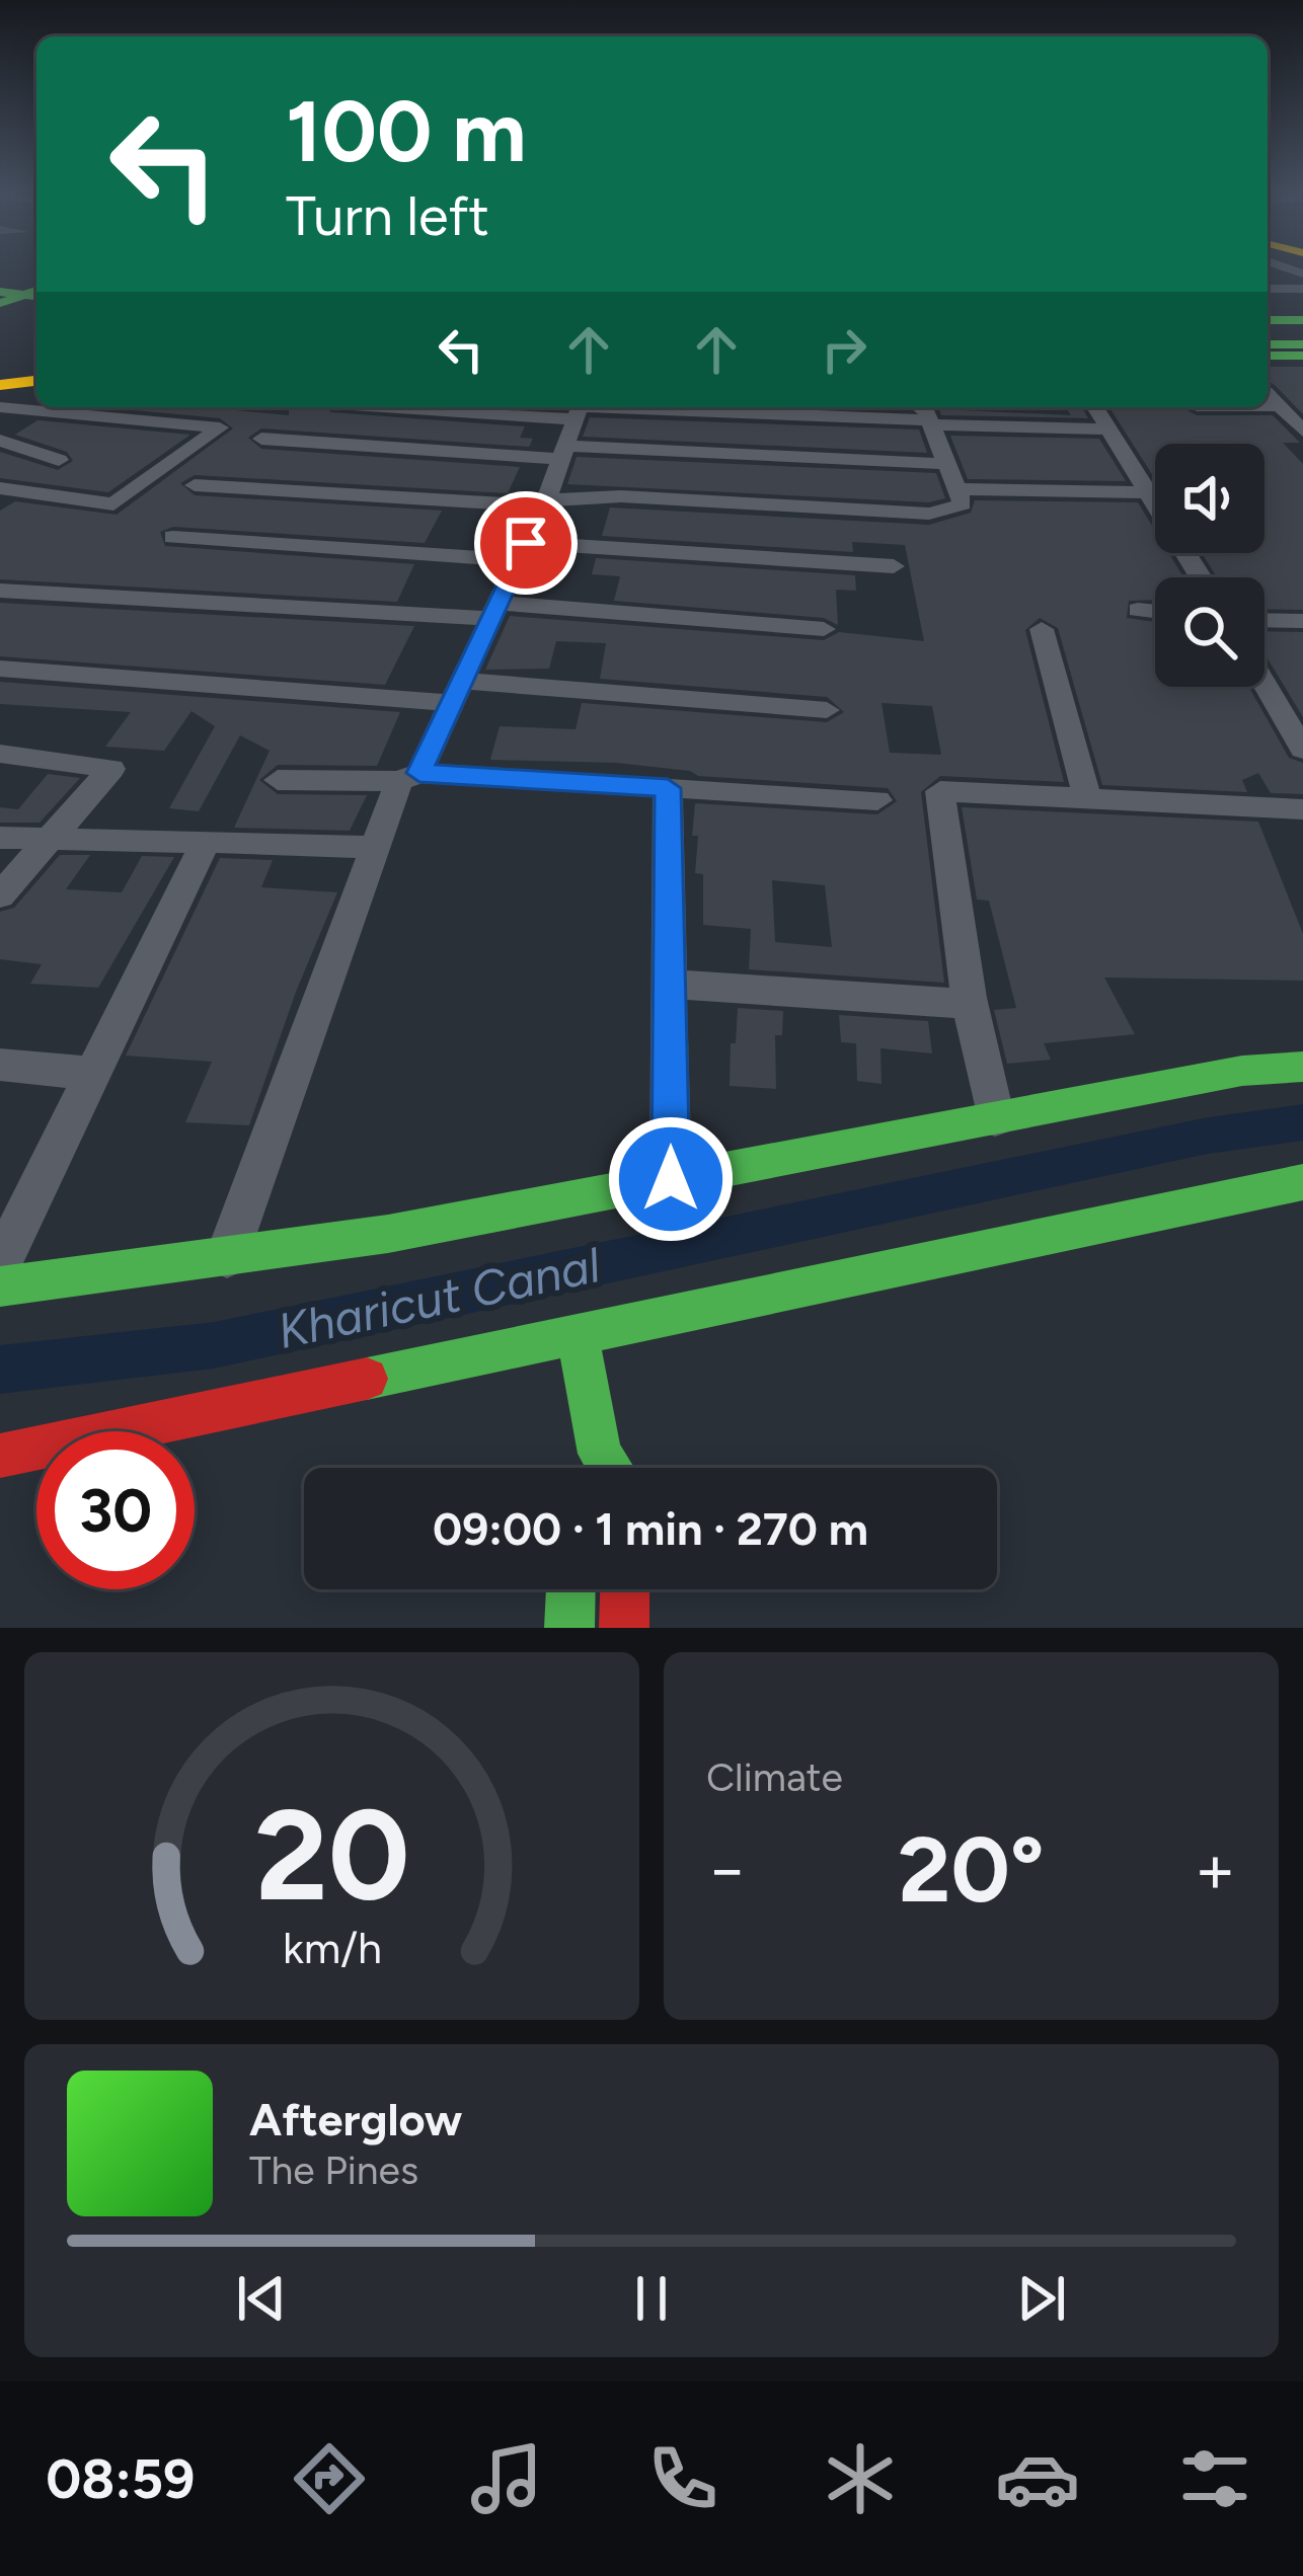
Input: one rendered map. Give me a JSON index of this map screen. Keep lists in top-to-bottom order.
{
  "water": ["Kharicut Canal"],
  "page": {
    "turn": ["100 m", "Turn left"],
    "limit": "30",
    "trip": "09:00 · 1 min · 270 m",
    "tile": "Climate",
    "heat": ["−", "20°", "+"],
    "song": ["Afterglow", "The Pines"],
    "tabs": "08:59",
    "gauge": ["20", "km/h"]
  }
}
